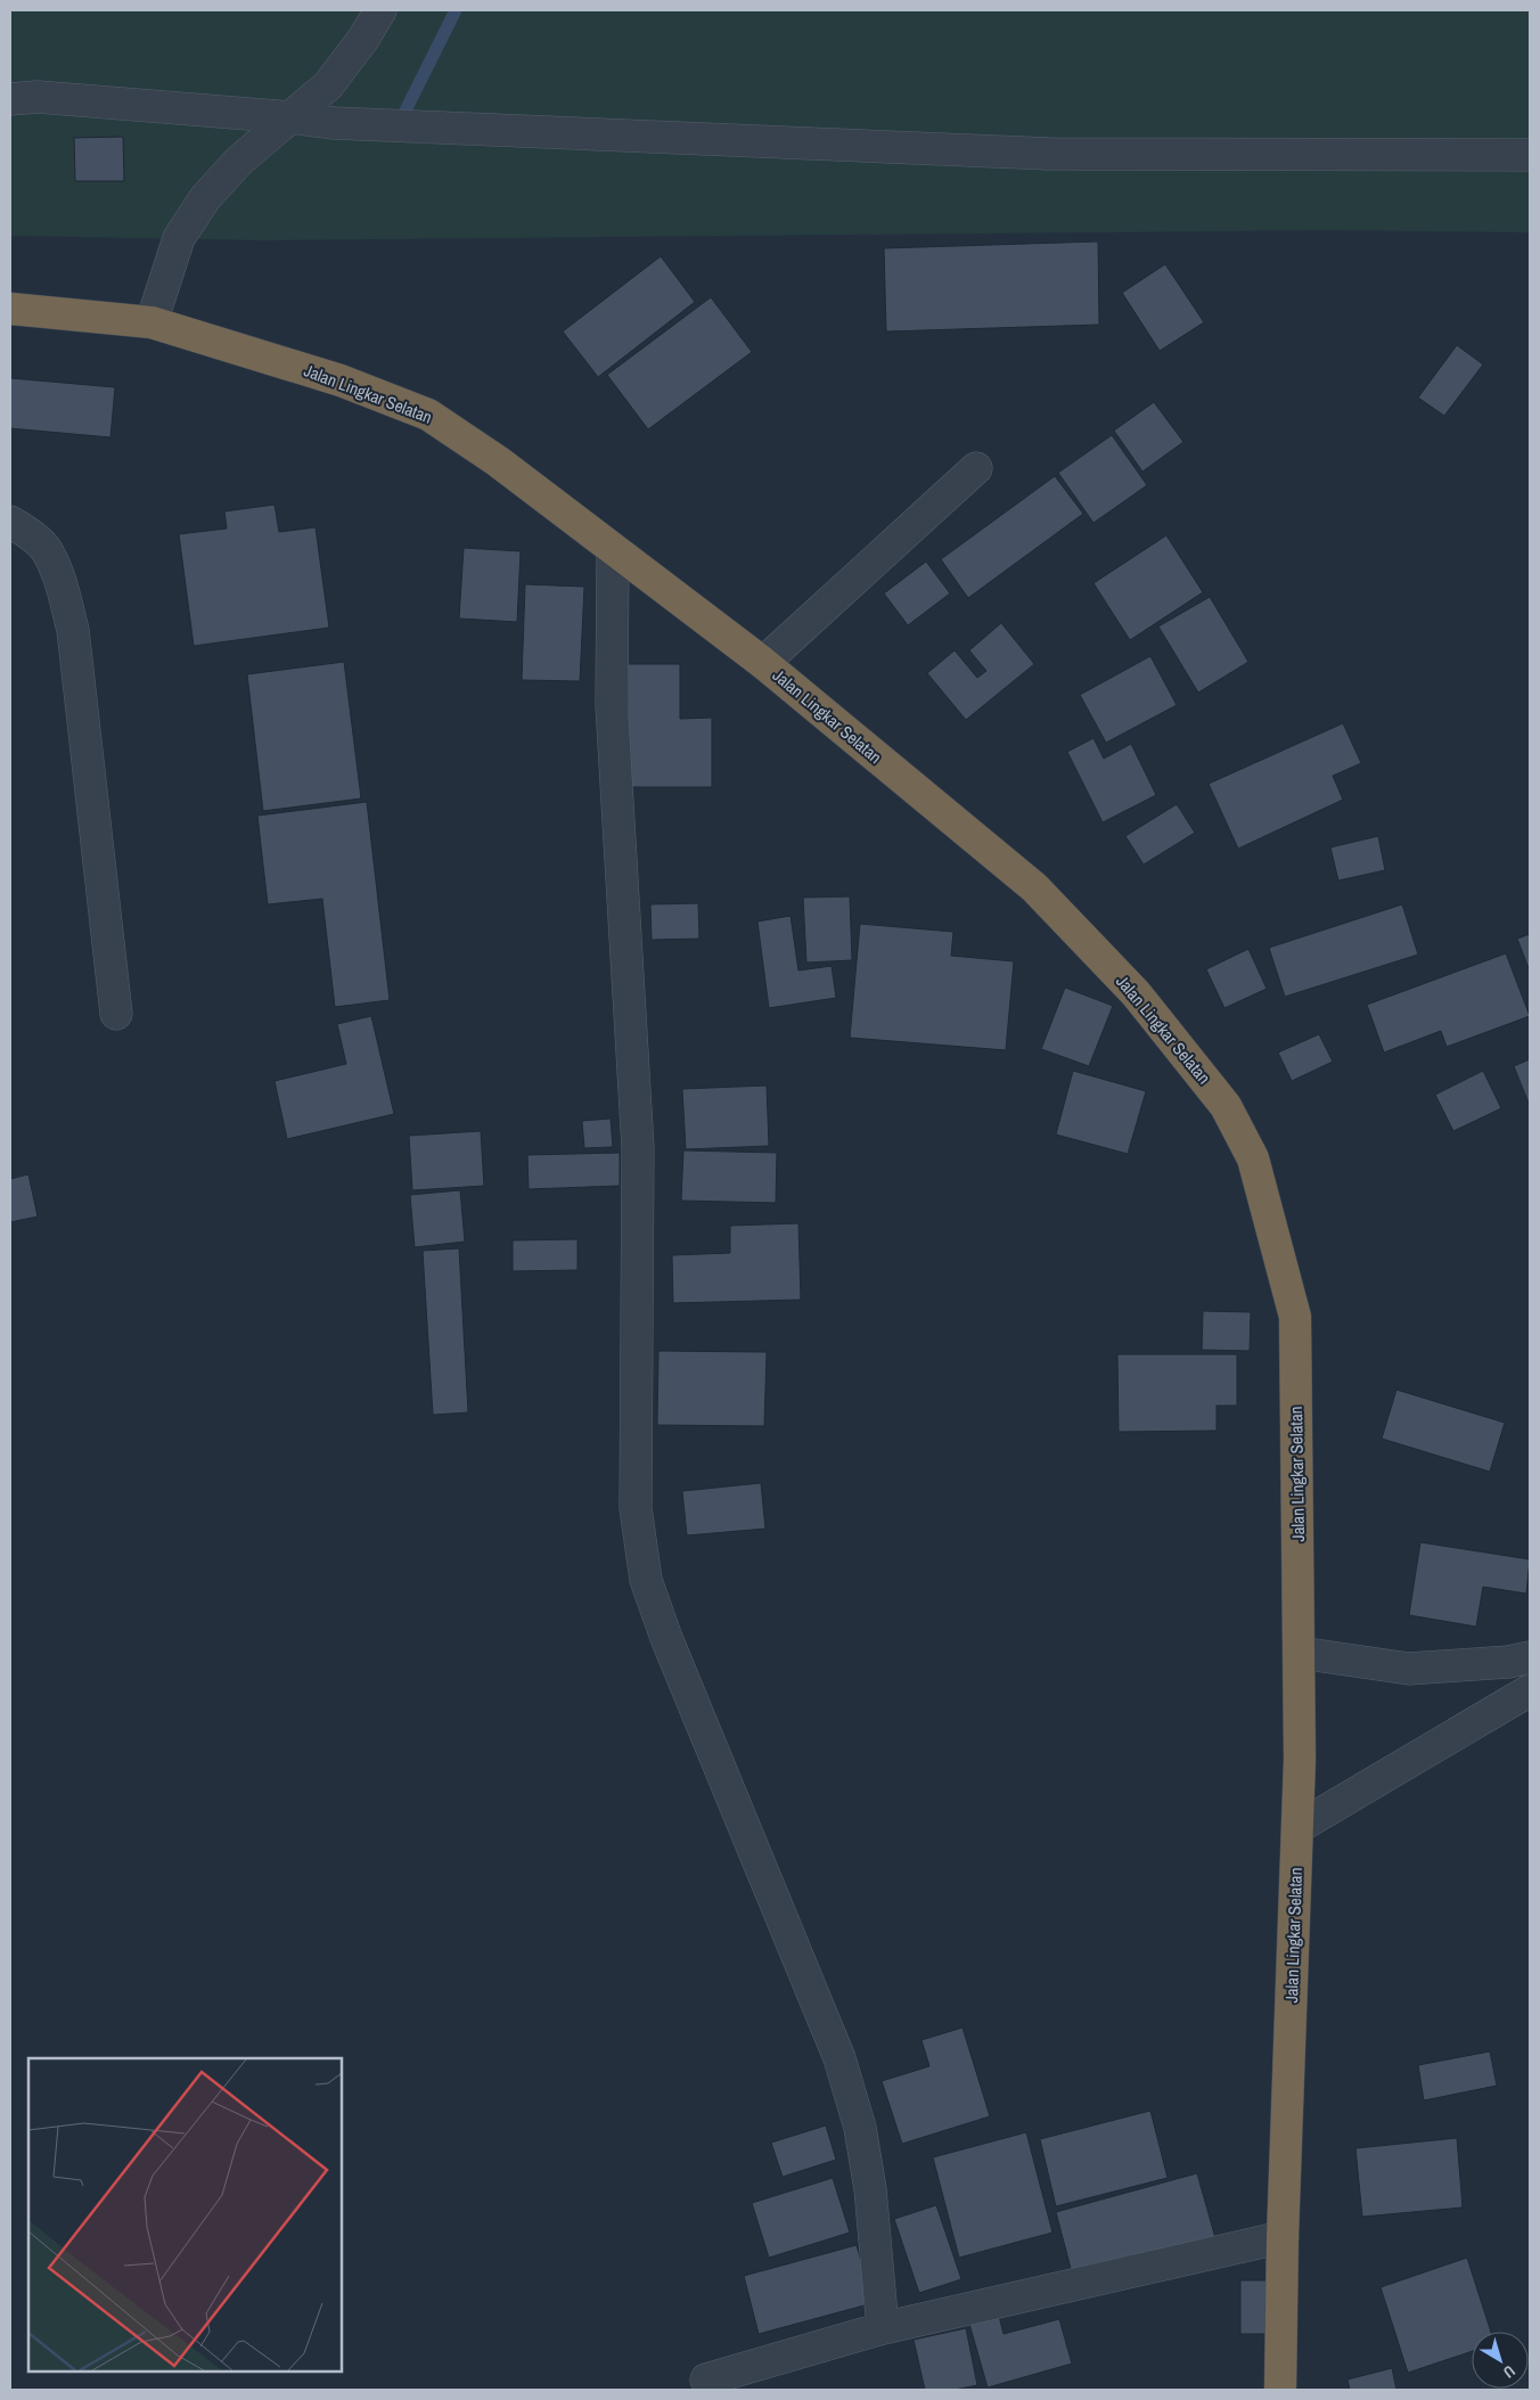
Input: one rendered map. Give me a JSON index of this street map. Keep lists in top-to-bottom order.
{
  "streets": {
    "highway": ["Jalan Lingkar Selatan"]
  },
  "north": "bottom right"
}
